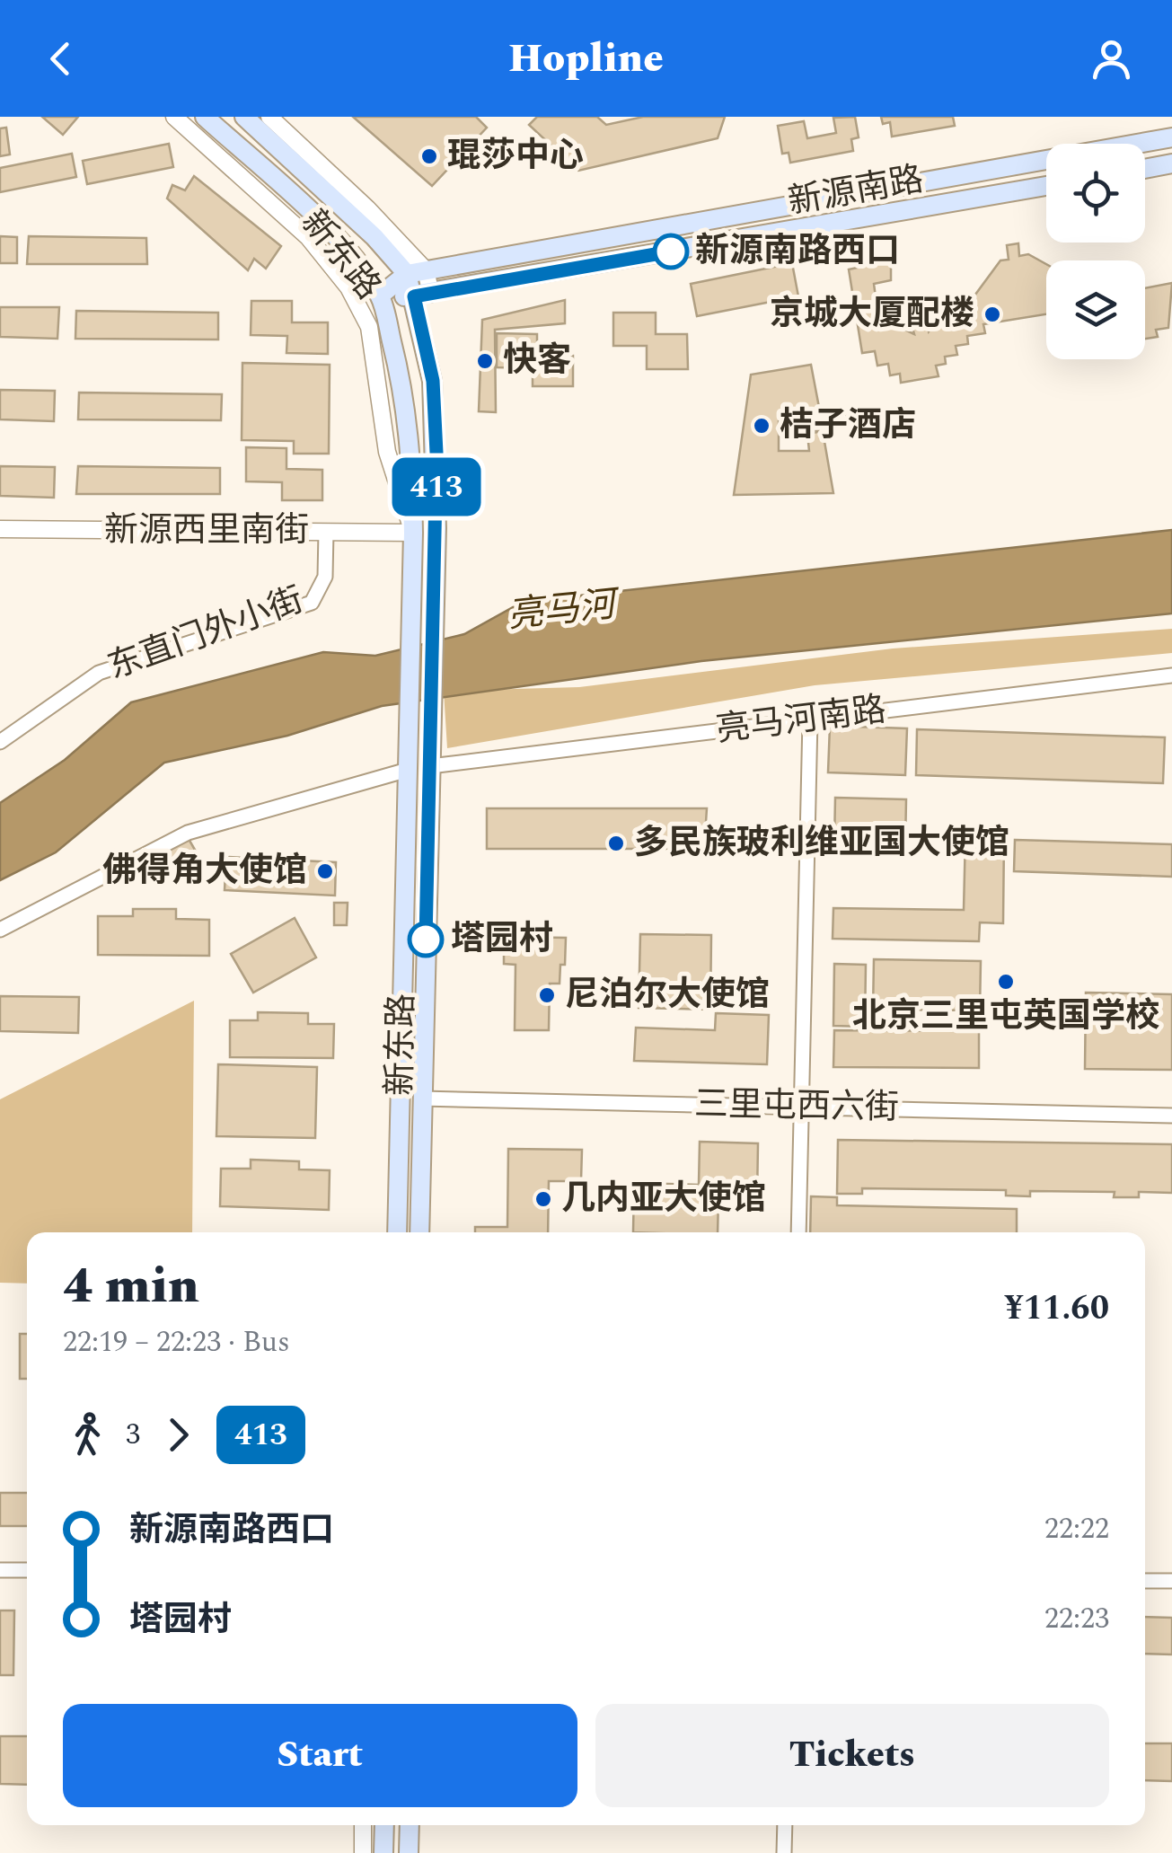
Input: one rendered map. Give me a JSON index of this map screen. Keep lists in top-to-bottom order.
{
  "streets": {
    "main road": ["新源南路", "新东路"],
    "street": [
      "新源西里南街",
      "东直门外小街",
      "亮马河南路",
      "三里屯西六街"
    ]
  },
  "crossings": [
    ["新源南路", "新东路"],
    ["新东路", "新源西里南街"],
    ["新东路", "亮马河南路"],
    ["新东路", "三里屯西六街"],
    ["新源西里南街", "东直门外小街"]
  ],
  "water": ["亮马河"],
  "places": [
    "琨莎中心",
    "新源南路西口",
    "京城大厦配楼",
    "快客",
    "桔子酒店",
    "多民族玻利维亚国大使馆",
    "佛得角大使馆",
    "塔园村",
    "北京三里屯英国学校",
    "尼泊尔大使馆",
    "几内亚大使馆"
  ],
  "lines": ["bus line 413"],
  "page": {
    "header": "Hopline",
    "on_map": "413",
    "heading": ["4 min", "22:19 – 22:23 · Bus", "¥11.60"],
    "legs": ["3", "413"],
    "list": [
      {
        "name": "新源南路西口",
        "value": "22:22"
      },
      {
        "name": "塔园村",
        "value": "22:23"
      }
    ],
    "buttons": ["Start", "Tickets"]
  }
}
